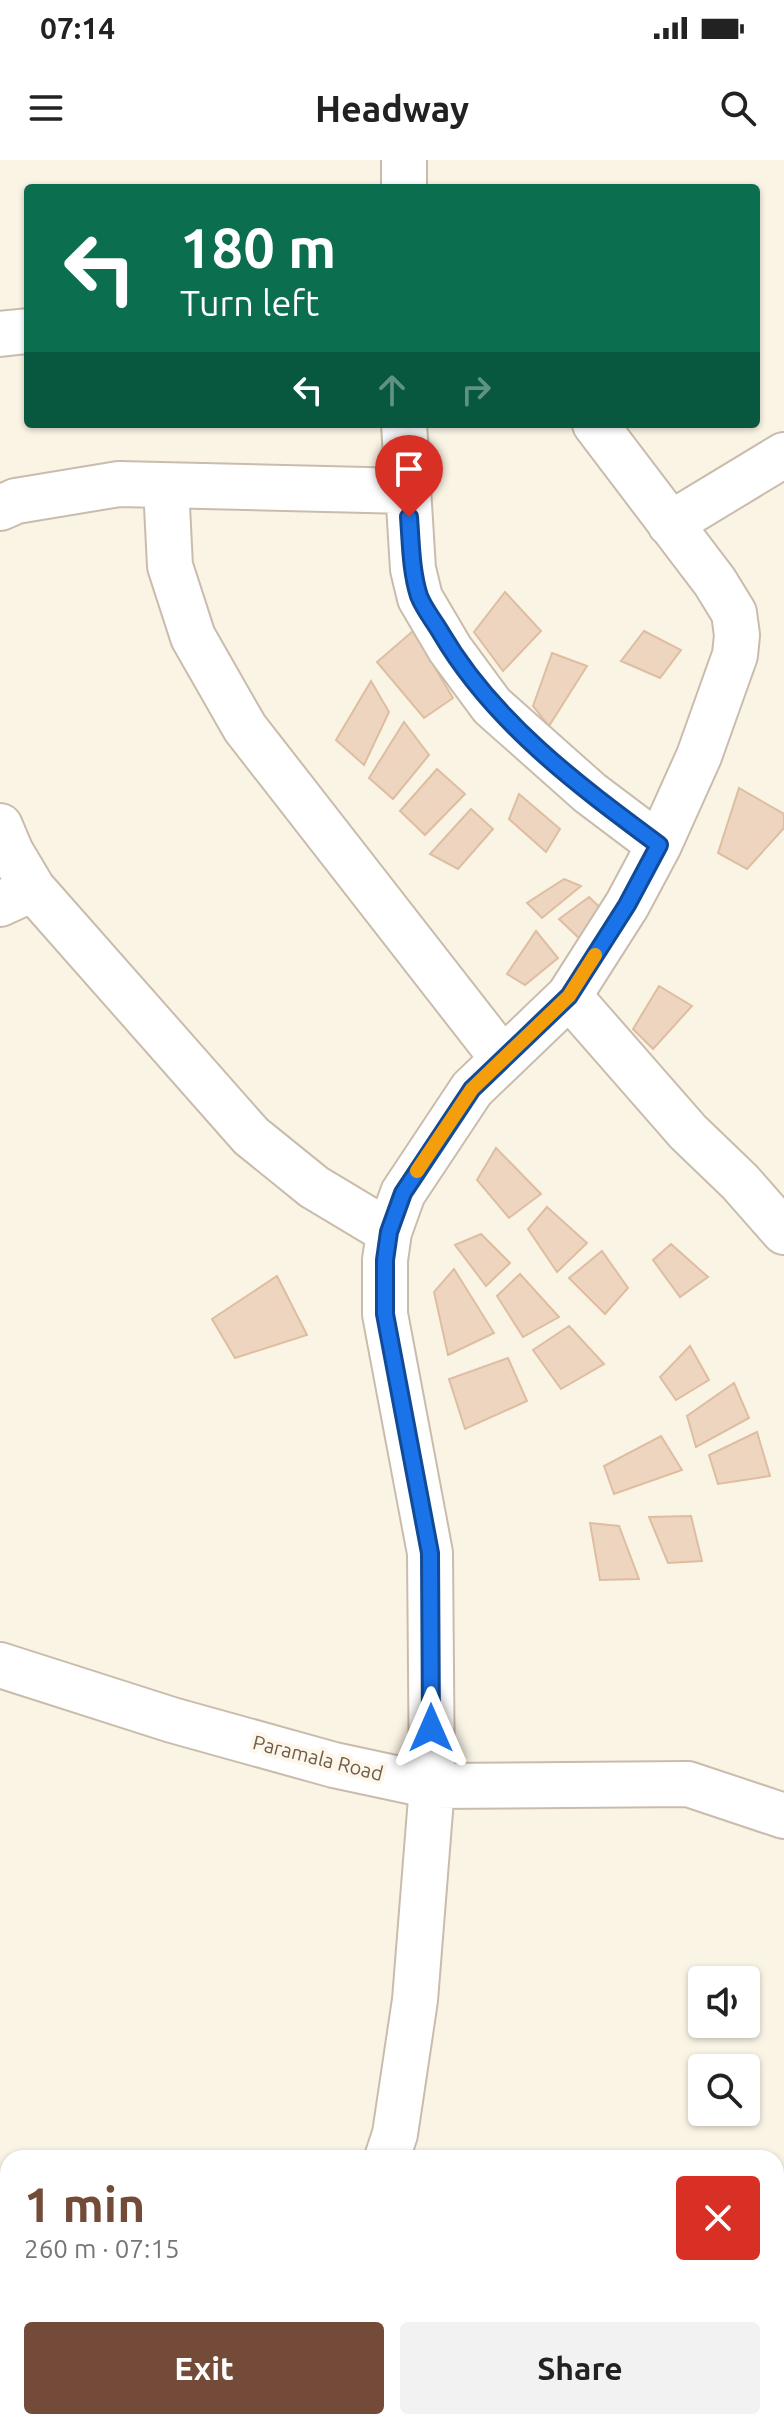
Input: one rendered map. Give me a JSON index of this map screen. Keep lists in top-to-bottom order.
{
  "streets": {
    "street": ["Paramala Road"]
  },
  "page": {
    "status": "07:14",
    "header": "Headway",
    "turn": ["180 m", "Turn left"],
    "heading": ["1 min", "260 m · 07:15"],
    "buttons": ["Exit", "Share"]
  }
}
